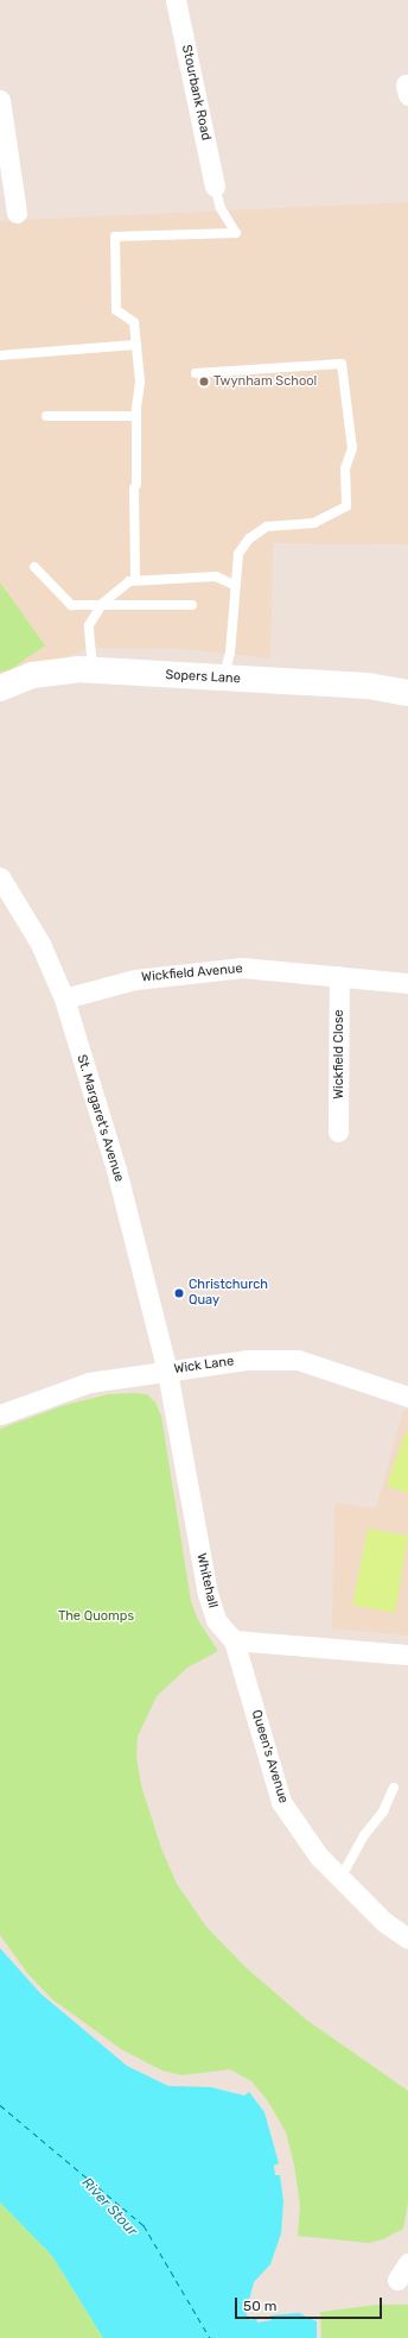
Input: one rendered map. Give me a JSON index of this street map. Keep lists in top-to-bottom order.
{
  "streets": {
    "street": [
      "Stourbank Road",
      "Sopers Lane",
      "Wickfield Avenue",
      "Wickfield Close",
      "St. Margaret's Avenue",
      "Wick Lane",
      "Whitehall",
      "Queen's Avenue"
    ]
  },
  "crossings": [
    ["Wickfield Avenue", "Wickfield Close"],
    ["Wickfield Avenue", "St. Margaret's Avenue"],
    ["St. Margaret's Avenue", "Wick Lane"],
    ["St. Margaret's Avenue", "Whitehall"],
    ["Wick Lane", "Whitehall"],
    ["Whitehall", "Queen's Avenue"]
  ],
  "water": ["River Stour"],
  "parks": ["The Quomps"],
  "places": ["Twynham School", "Christchurch Quay"],
  "scale_bar": "50 m"
}
